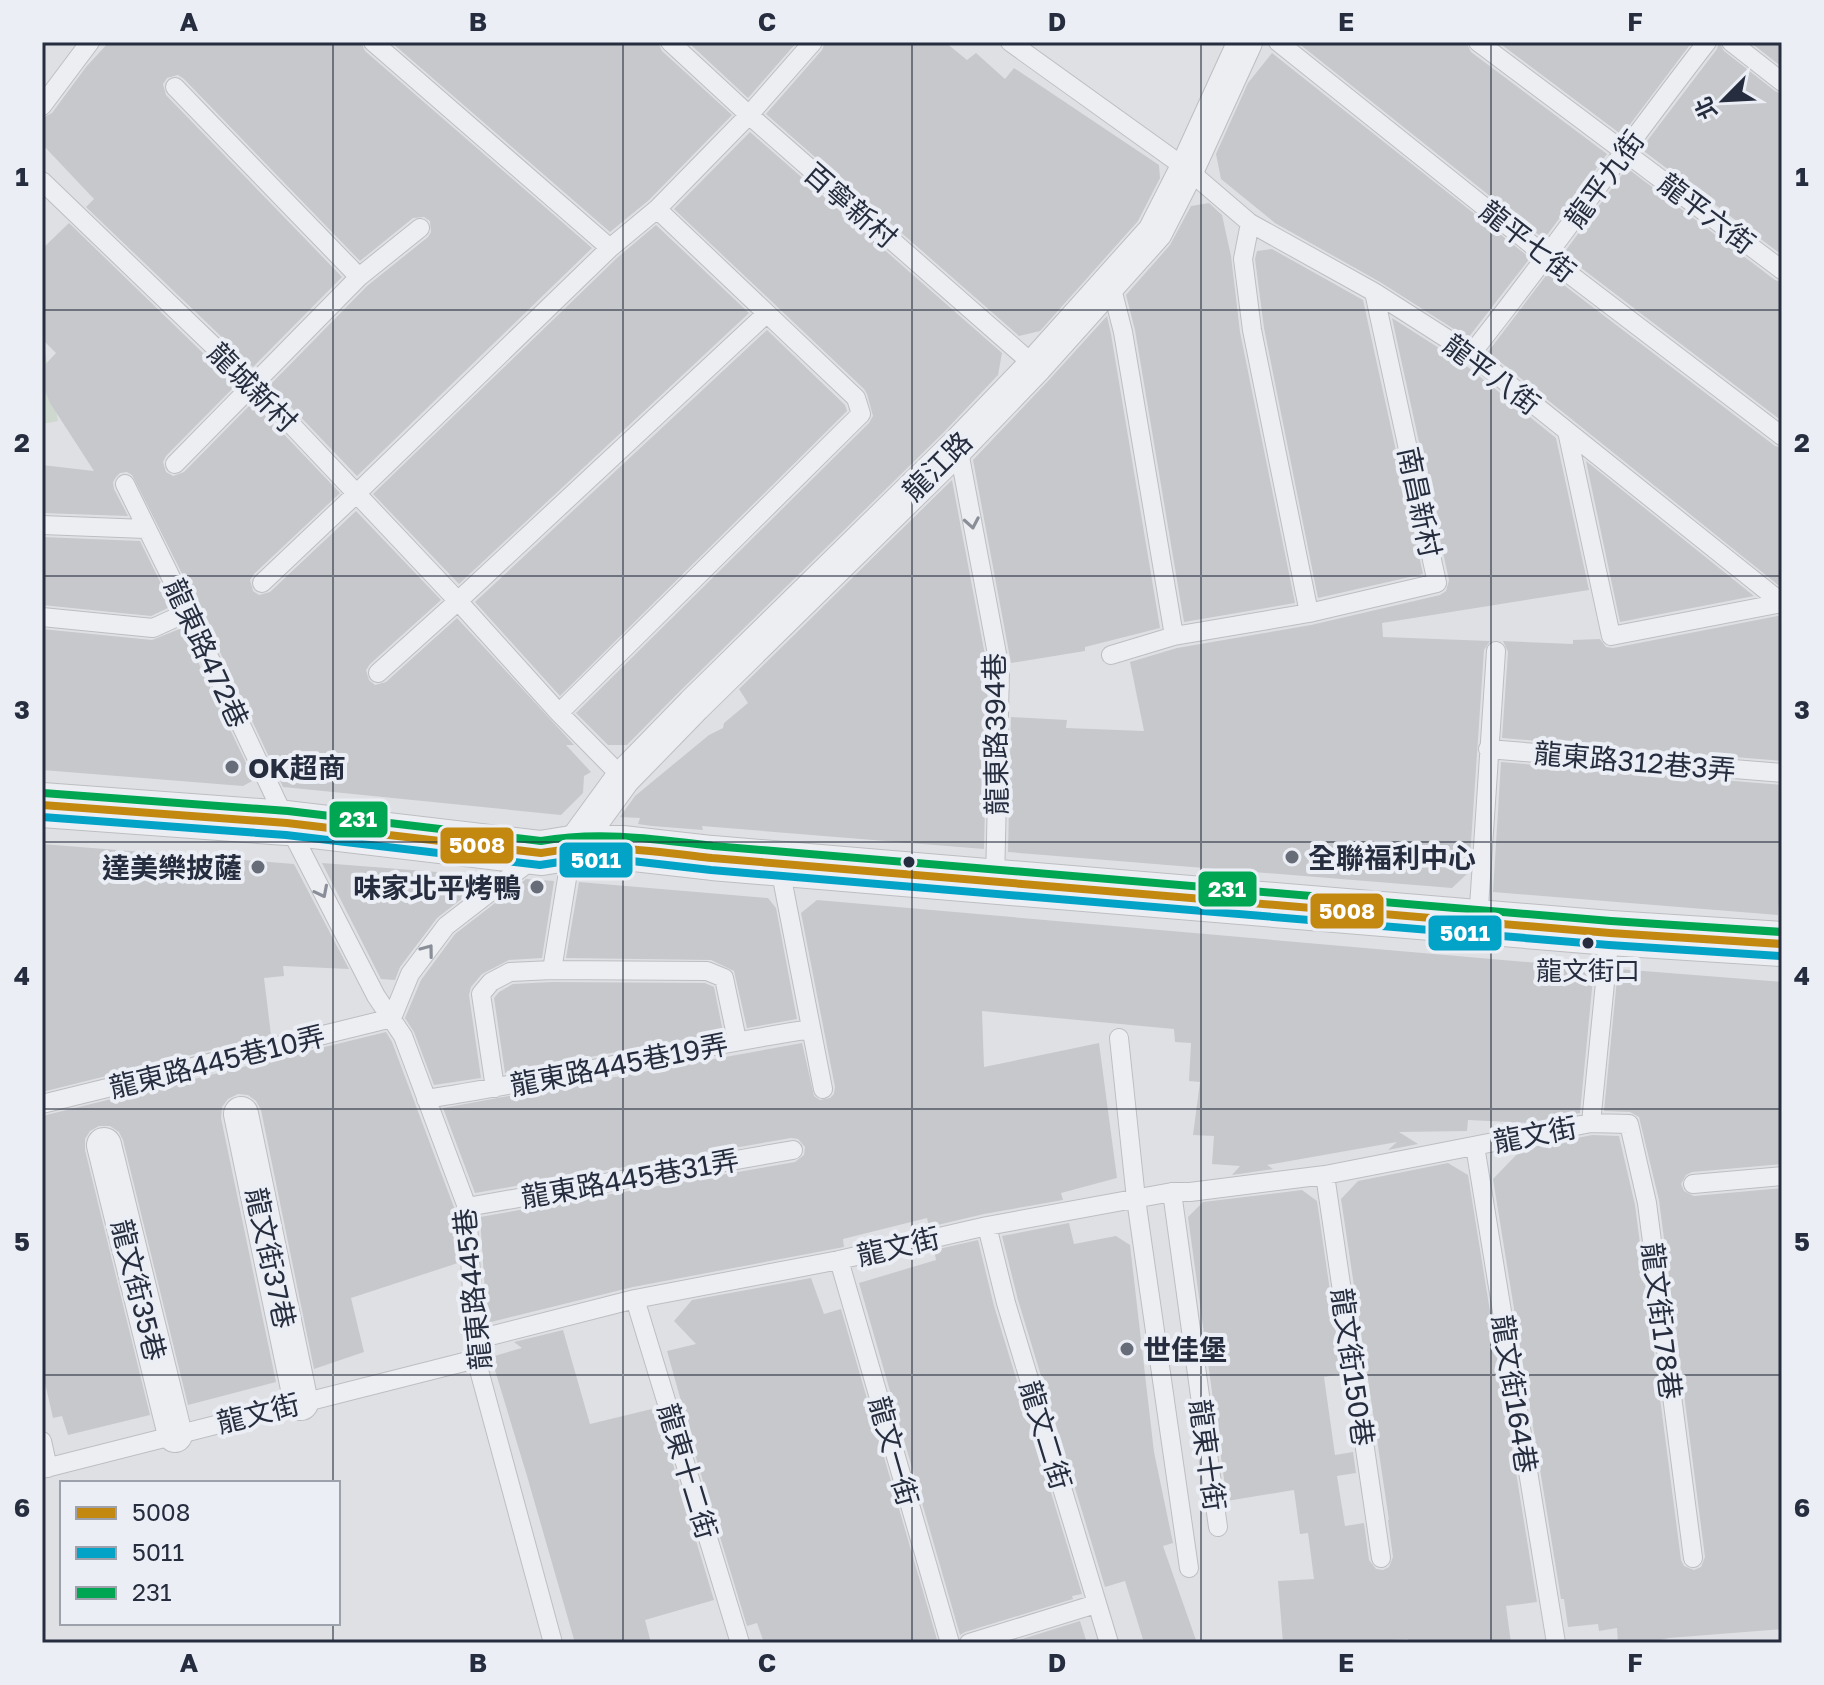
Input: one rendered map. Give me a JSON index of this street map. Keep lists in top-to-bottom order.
{
  "streets": {
    "street": ["龍江路", "龍文街37巷", "龍文街35巷"],
    "lane": [
      "龍平九街",
      "百寧新村",
      "龍平六街",
      "龍平七街",
      "龍平八街",
      "龍城新村",
      "南昌新村",
      "龍東路472巷",
      "龍東路394巷",
      "龍東路312巷3弄",
      "龍東路445巷10弄",
      "龍東路445巷19弄",
      "龍文街",
      "龍東路445巷31弄",
      "龍東路445巷",
      "龍文街178巷",
      "龍文街150巷",
      "龍文街164巷",
      "龍文二街",
      "龍文一街",
      "龍東十街",
      "龍東十二街"
    ]
  },
  "crossings": [
    ["龍平九街", "龍平六街"],
    ["龍平九街", "龍平七街"],
    ["龍平九街", "龍平八街"],
    ["百寧新村", "龍江路"],
    ["龍平八街", "龍江路"],
    ["龍平八街", "南昌新村"],
    ["龍城新村", "龍江路"],
    ["龍江路", "龍東路394巷"],
    ["龍東路472巷", "龍東路445巷"],
    ["龍東路445巷10弄", "龍東路445巷"],
    ["龍東路445巷19弄", "龍東路445巷"],
    ["龍文街", "龍文街37巷"],
    ["龍文街", "龍東路445巷"],
    ["龍文街", "龍文街35巷"],
    ["龍文街", "龍文街178巷"],
    ["龍文街", "龍文街150巷"],
    ["龍文街", "龍文街164巷"],
    ["龍文街", "龍文二街"],
    ["龍文街", "龍文一街"],
    ["龍文街", "龍東十街"],
    ["龍文街", "龍東十二街"],
    ["龍東路445巷31弄", "龍東路445巷"]
  ],
  "one_way": ["龍東路394巷"],
  "places": [
    "OK超商",
    "全聯福利中心",
    "達美樂披薩",
    "味家北平烤鴨",
    "龍文街口",
    "世佳堡"
  ],
  "lines": ["transit line 231", "transit line 5008", "transit line 5011"],
  "legend": ["5008", "5011", "231"],
  "north": "bottom left",
  "grid": {
    "columns": [
      "A",
      "B",
      "C",
      "D",
      "E",
      "F"
    ],
    "rows": [
      "1",
      "2",
      "3",
      "4",
      "5",
      "6"
    ]
  }
}
